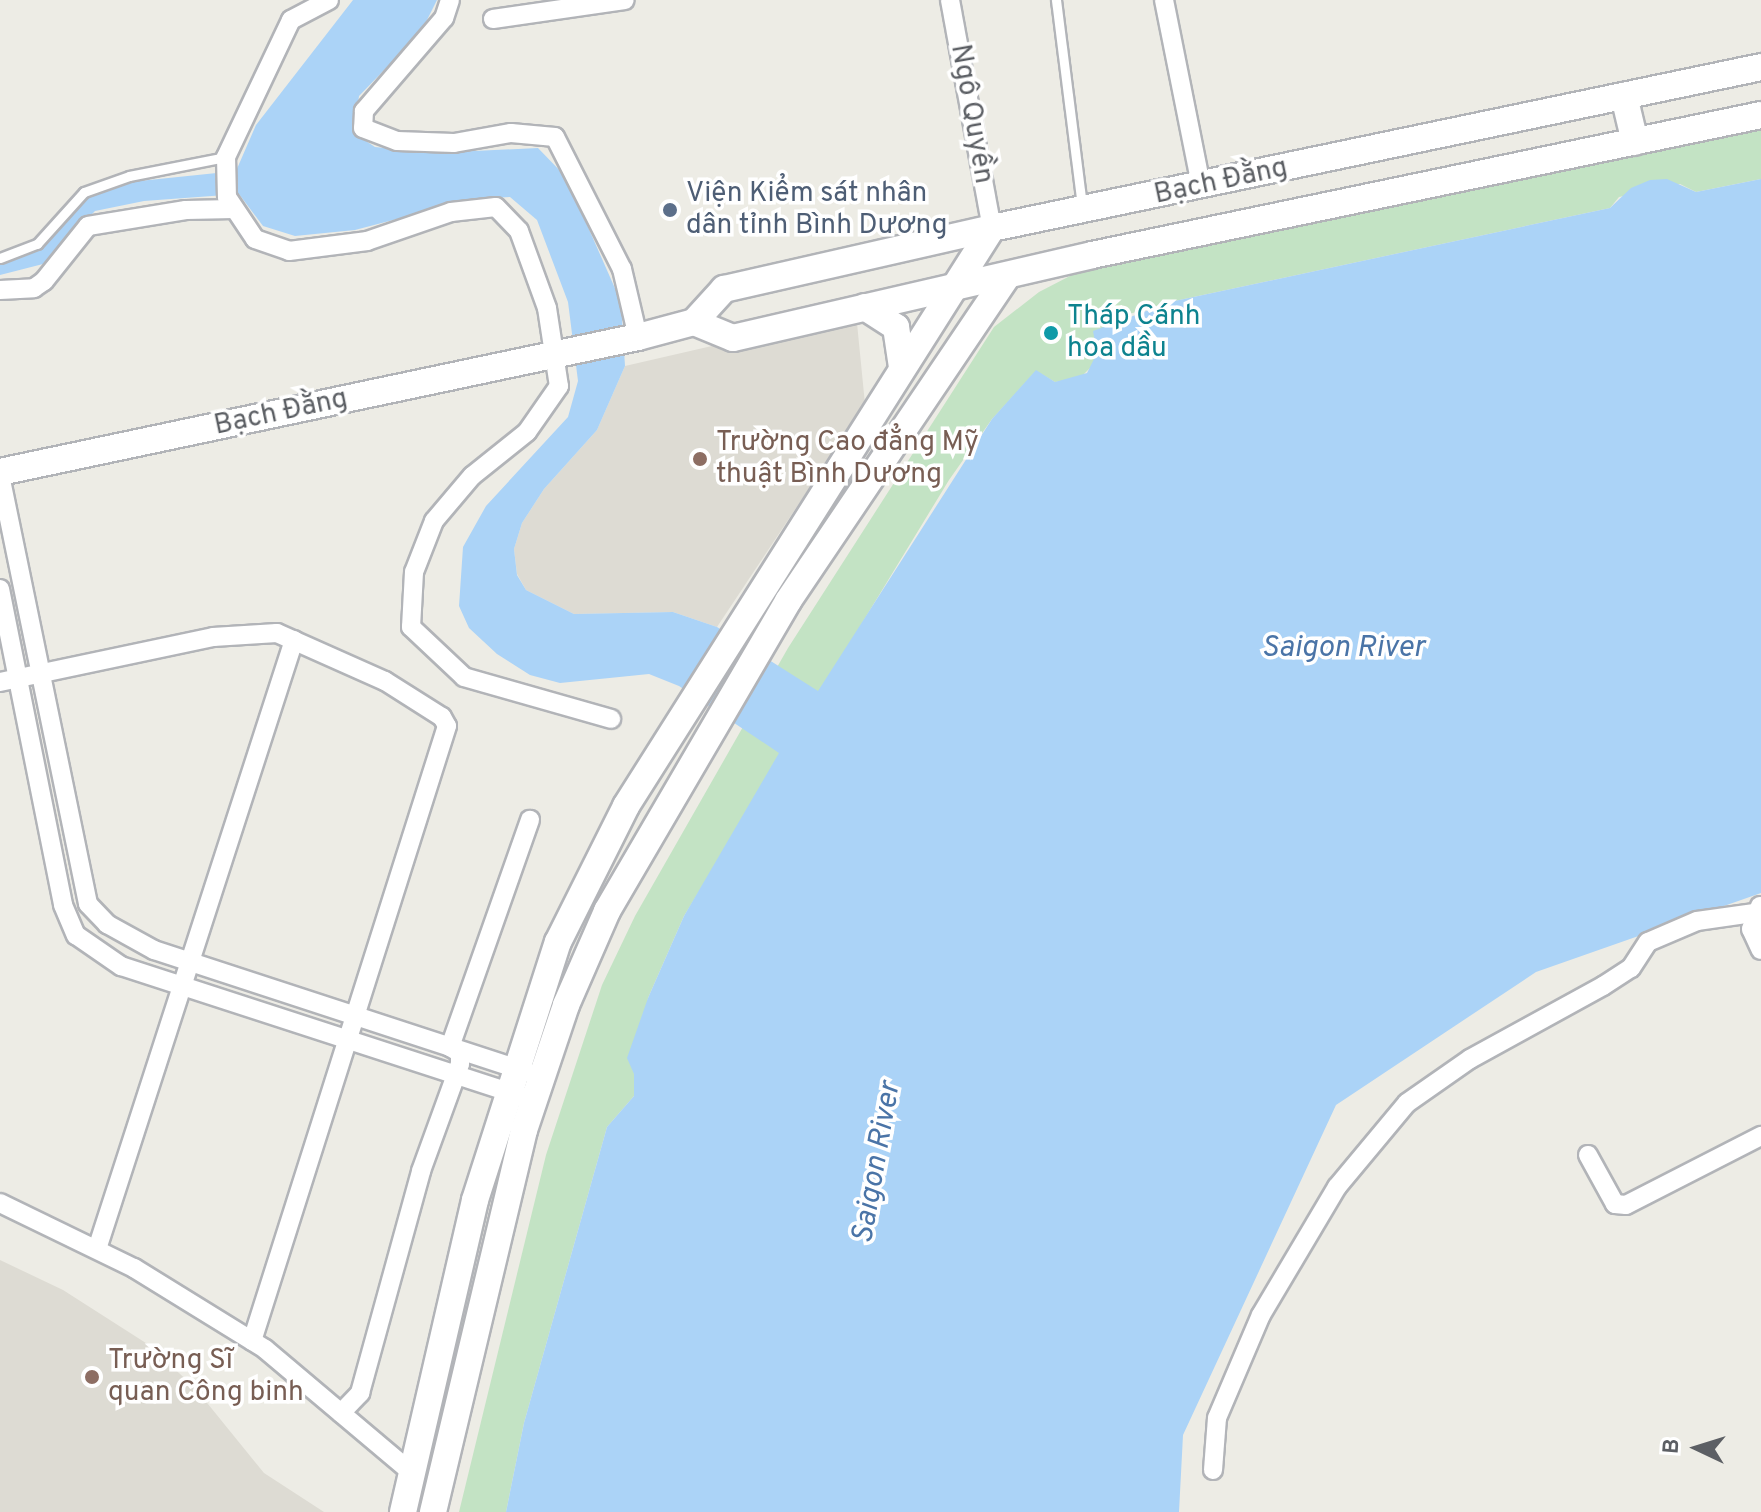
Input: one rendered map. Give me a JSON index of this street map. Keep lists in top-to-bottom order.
{
  "streets": {
    "street": ["Ngô Quyền", "Bạch Đằng"]
  },
  "crossings": [
    ["Ngô Quyền", "Bạch Đằng"]
  ],
  "water": ["Saigon River"],
  "places": [
    "Viện Kiểm sát nhân dân tỉnh Bình Dương",
    "Tháp Cánh hoa dầu",
    "Trường Cao đẳng Mỹ thuật Bình Dương",
    "Trường Sĩ quan Công binh"
  ],
  "north": "left"
}
